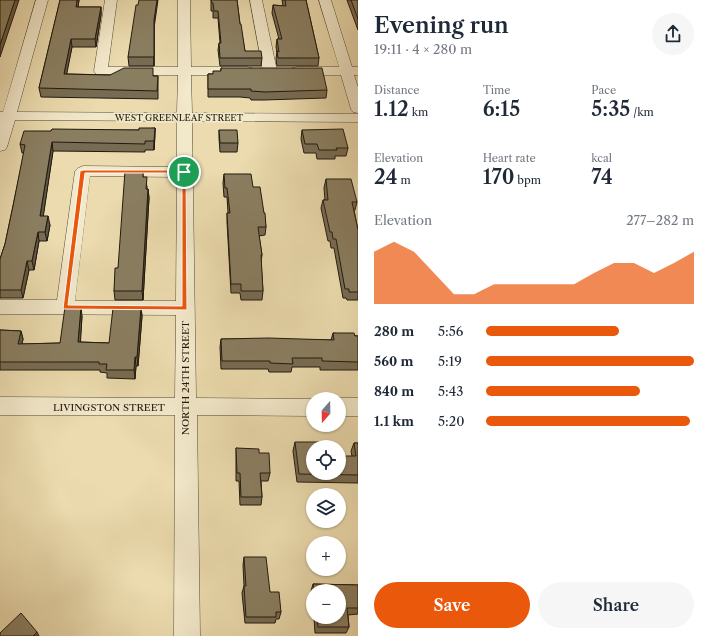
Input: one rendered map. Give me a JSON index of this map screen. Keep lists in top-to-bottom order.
{
  "streets": {
    "street": ["WEST GREENLEAF STREET", "NORTH 24TH STREET", "LIVINGSTON STREET"]
  },
  "crossings": [
    ["WEST GREENLEAF STREET", "NORTH 24TH STREET"],
    ["NORTH 24TH STREET", "LIVINGSTON STREET"]
  ],
  "north": "bottom",
  "page": {
    "heading": ["Evening run", "19:11 · 4 × 280 m"],
    "stats": [
      ["Distance", "1.12 km"],
      ["Time", "6:15"],
      ["Pace", "5:35 /km"],
      ["Elevation", "24 m"],
      ["Heart rate", "170 bpm"],
      ["kcal", "74"]
    ],
    "chart": ["Elevation", "277–282 m"],
    "list": [
      {
        "name": "280 m",
        "note": "5:56"
      },
      {
        "name": "560 m",
        "note": "5:19"
      },
      {
        "name": "840 m",
        "note": "5:43"
      },
      {
        "name": "1.1 km",
        "note": "5:20"
      }
    ],
    "map_buttons": ["+", "−"],
    "buttons": ["Save", "Share"]
  }
}
